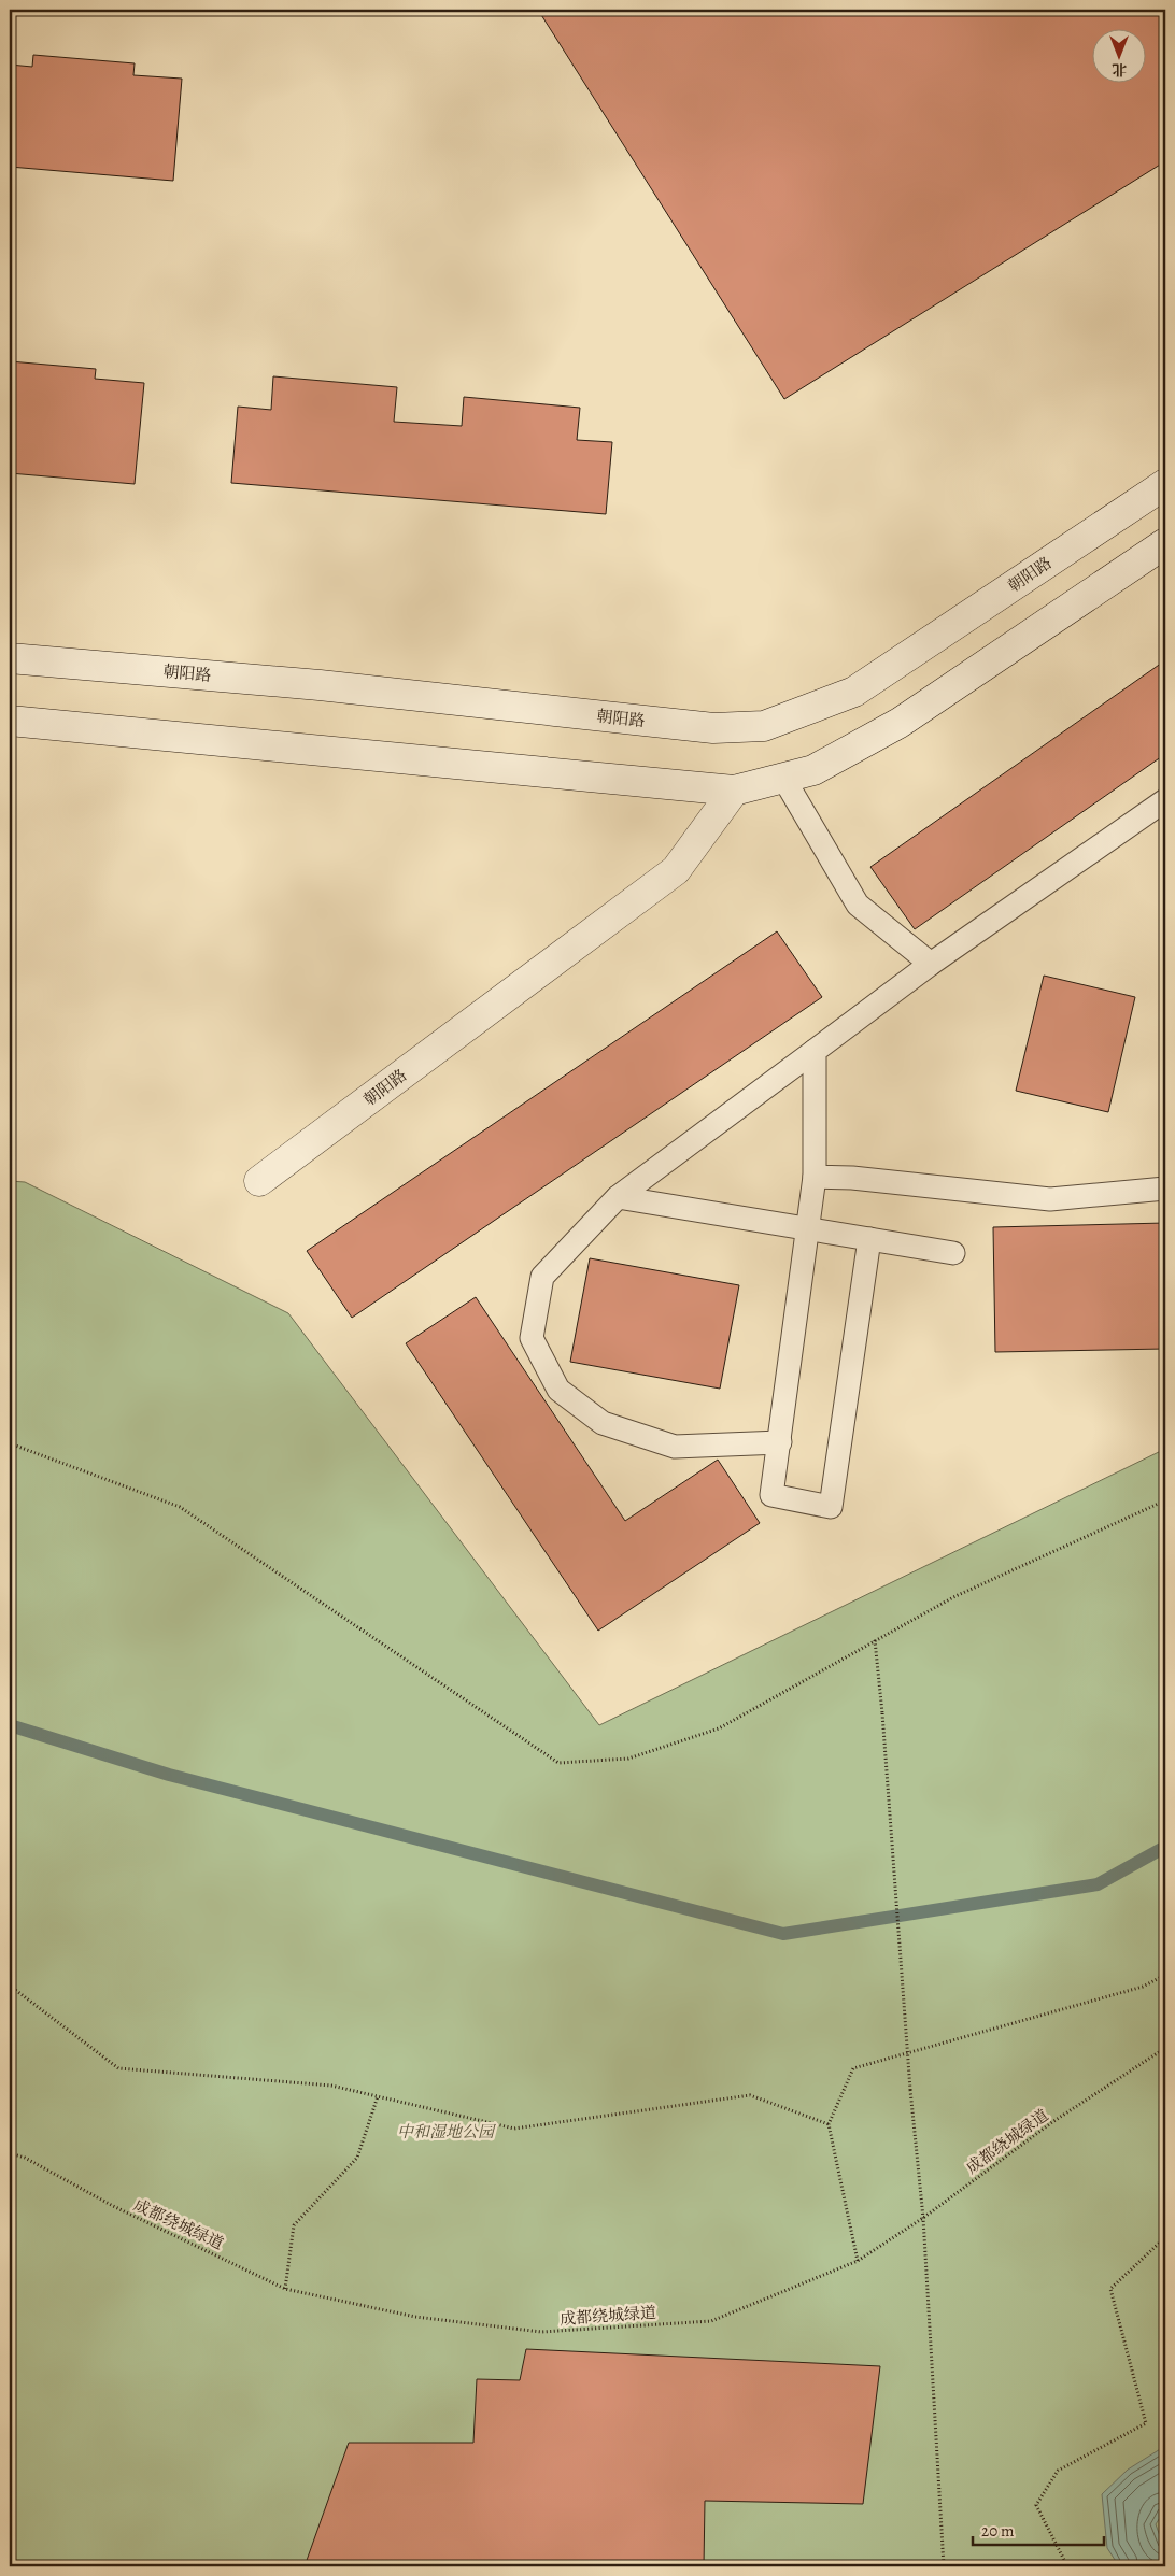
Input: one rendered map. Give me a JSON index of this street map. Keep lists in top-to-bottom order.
{
  "streets": {
    "main road": ["朝阳路"],
    "path": ["成都绕城绿道"]
  },
  "parks": ["中和湿地公园"],
  "scale_bar": "20 m",
  "north": "bottom"
}
